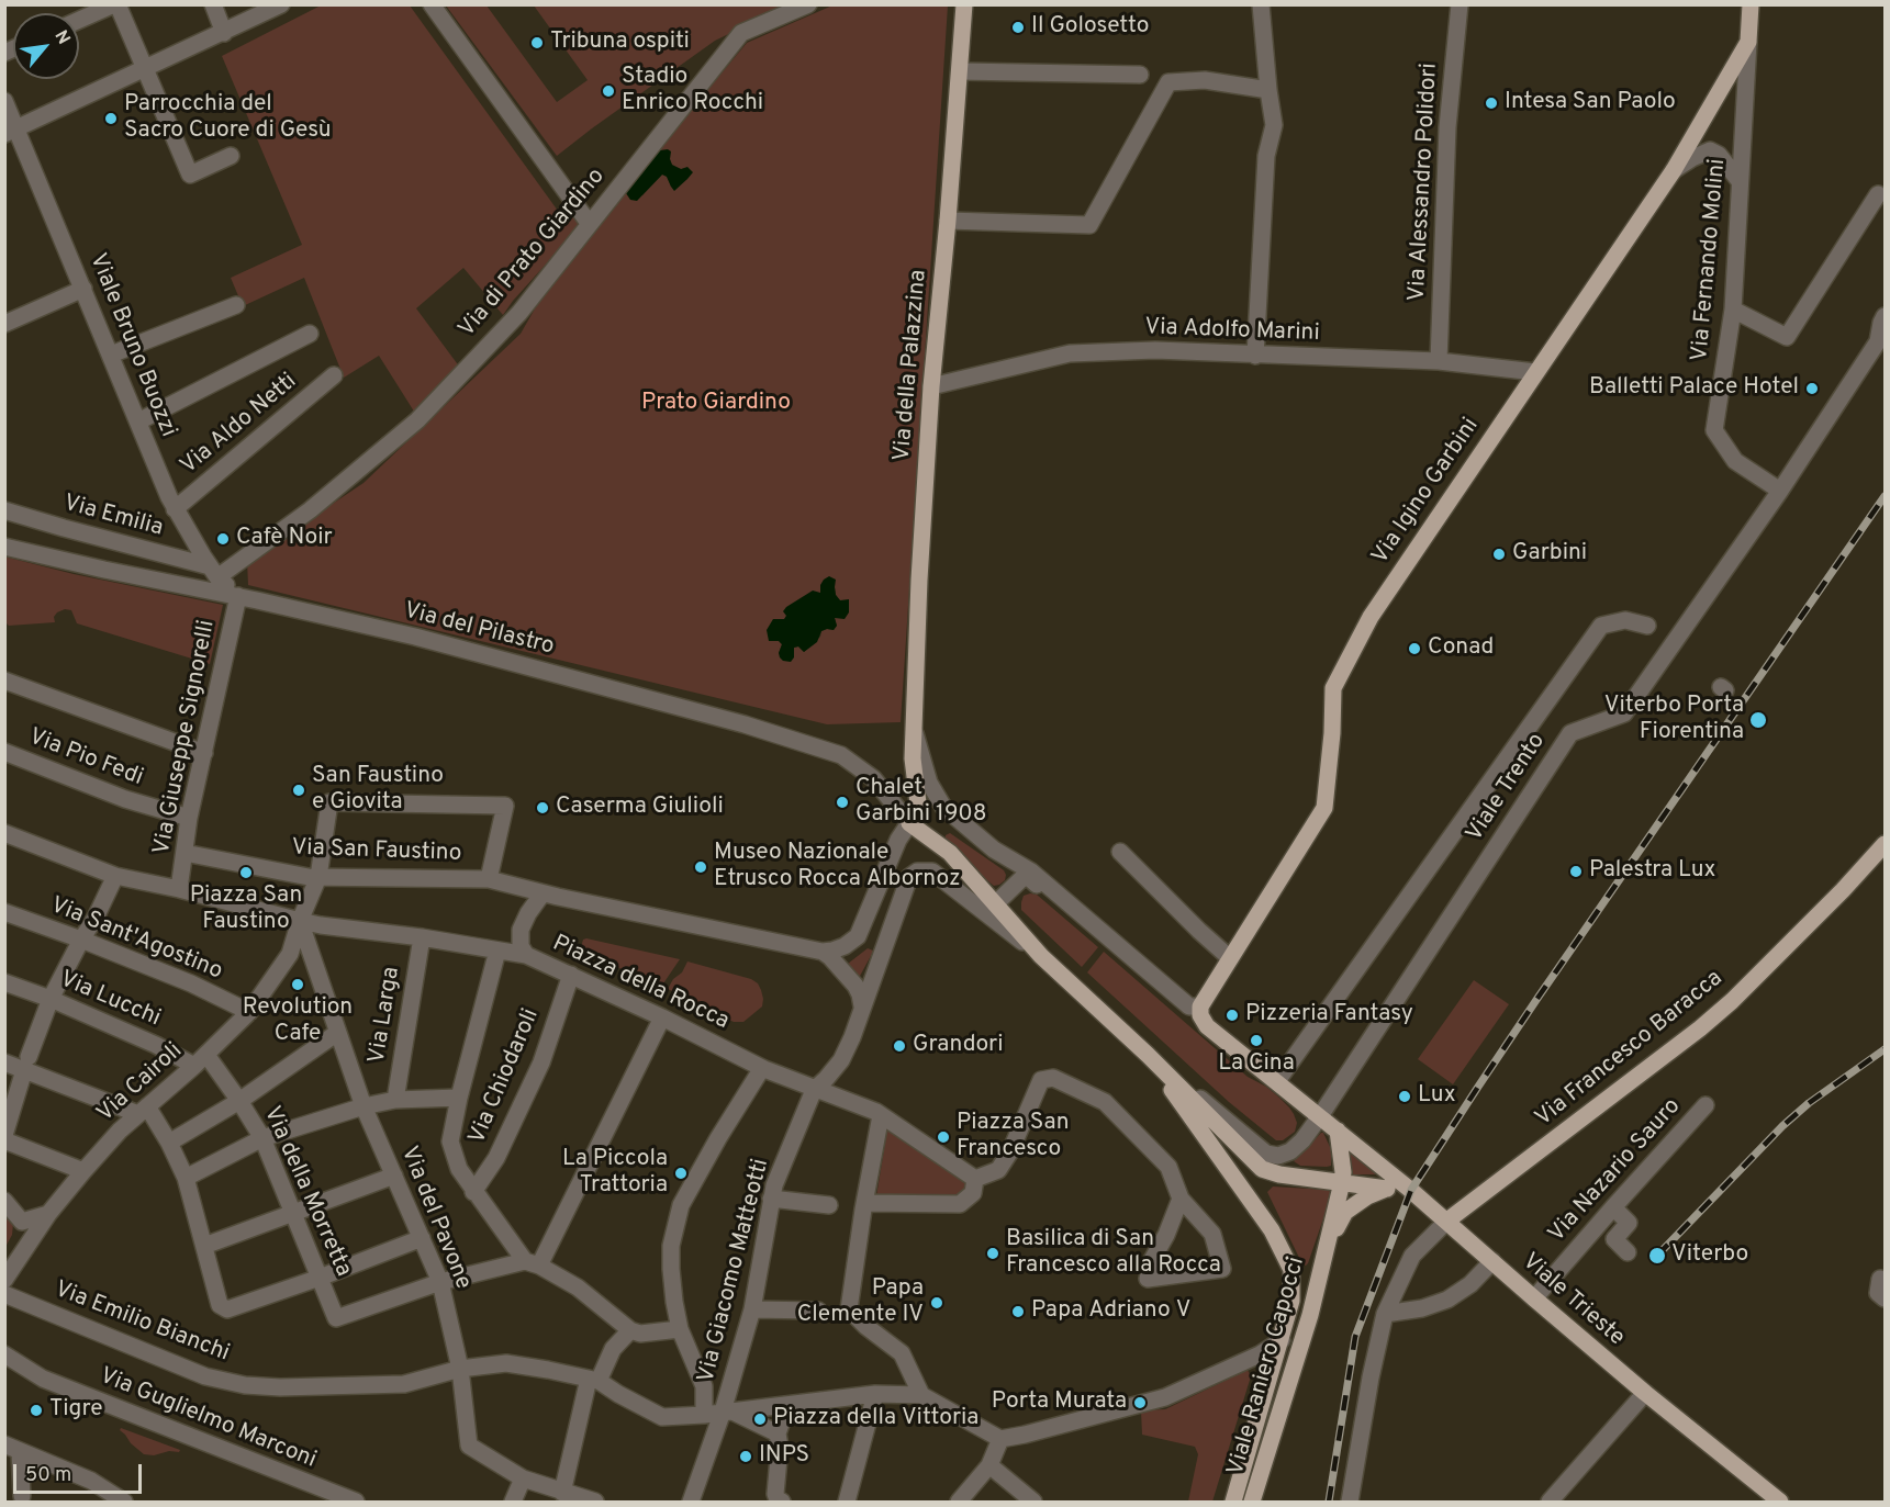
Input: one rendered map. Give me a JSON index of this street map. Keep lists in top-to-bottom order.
{
  "streets": {
    "main road": [
      "Via della Palazzina",
      "Via Igino Garbini",
      "Via Francesco Baracca",
      "Viale Trieste",
      "Viale Raniero Capocci"
    ],
    "street": [
      "Via Alessandro Polidori",
      "Via di Prato Giardino",
      "Via Fernando Molini",
      "Via Adolfo Marini",
      "Viale Bruno Buozzi",
      "Via Aldo Netti",
      "Via Emilia",
      "Via del Pilastro",
      "Via Giuseppe Signorelli",
      "Via Pio Fedi",
      "Viale Trento",
      "Via San Faustino",
      "Via Sant'Agostino",
      "Piazza della Rocca",
      "Via Lucchi",
      "Via Larga",
      "Via Chiodaroli",
      "Via Cairoli",
      "Via Nazario Sauro",
      "Via della Morretta",
      "Via del Pavone",
      "Via Giacomo Matteotti",
      "Via Emilio Bianchi",
      "Via Guglielmo Marconi"
    ]
  },
  "crossings": [
    ["Via Alessandro Polidori", "Via Adolfo Marini"],
    ["Via di Prato Giardino", "Viale Bruno Buozzi"],
    ["Via di Prato Giardino", "Via Emilia"],
    ["Via Fernando Molini", "Via Igino Garbini"],
    ["Via Fernando Molini", "Viale Trento"],
    ["Via Adolfo Marini", "Via della Palazzina"],
    ["Via Adolfo Marini", "Via Igino Garbini"],
    ["Viale Bruno Buozzi", "Via Aldo Netti"],
    ["Viale Bruno Buozzi", "Via Emilia"],
    ["Viale Bruno Buozzi", "Via del Pilastro"],
    ["Viale Bruno Buozzi", "Via Giuseppe Signorelli"],
    ["Via della Palazzina", "Via Igino Garbini"],
    ["Via della Palazzina", "Via del Pilastro"],
    ["Via del Pilastro", "Via Giuseppe Signorelli"],
    ["Via Giuseppe Signorelli", "Via Pio Fedi"],
    ["Via Giuseppe Signorelli", "Via San Faustino"],
    ["Viale Trento", "Viale Trieste"],
    ["Via San Faustino", "Piazza della Rocca"],
    ["Via Sant'Agostino", "Via Cairoli"],
    ["Piazza della Rocca", "Via Larga"],
    ["Piazza della Rocca", "Via Chiodaroli"],
    ["Piazza della Rocca", "Via Cairoli"],
    ["Piazza della Rocca", "Via del Pavone"],
    ["Piazza della Rocca", "Via Giacomo Matteotti"],
    ["Via Lucchi", "Via Cairoli"],
    ["Via Lucchi", "Via della Morretta"],
    ["Via Francesco Baracca", "Viale Trieste"],
    ["Via Cairoli", "Via della Morretta"],
    ["Via Cairoli", "Via del Pavone"],
    ["Via Nazario Sauro", "Viale Trieste"],
    ["Via della Morretta", "Via del Pavone"],
    ["Via del Pavone", "Via Emilio Bianchi"],
    ["Via Giacomo Matteotti", "Via Emilio Bianchi"],
    ["Viale Trieste", "Viale Raniero Capocci"]
  ],
  "parks": ["Prato Giardino"],
  "places": [
    "Il Golosetto",
    "Tribuna ospiti",
    "Stadio Enrico Rocchi",
    "Intesa San Paolo",
    "Parrocchia del Sacro Cuore di Gesù",
    "Balletti Palace Hotel",
    "Cafè Noir",
    "Garbini",
    "Conad",
    "Viterbo Porta Fiorentina",
    "San Faustino e Giovita",
    "Chalet Garbini 1908",
    "Caserma Giulioli",
    "Museo Nazionale Etrusco Rocca Albornoz",
    "Palestra Lux",
    "Piazza San Faustino",
    "Revolution Cafe",
    "Pizzeria Fantasy",
    "La Cina",
    "Grandori",
    "Lux",
    "Piazza San Francesco",
    "La Piccola Trattoria",
    "Basilica di San Francesco alla Rocca",
    "Viterbo",
    "Papa Clemente IV",
    "Papa Adriano V",
    "Porta Murata",
    "Tigre",
    "Piazza della Vittoria",
    "INPS"
  ],
  "scale_bar": "50 m",
  "north": "top right"
}
